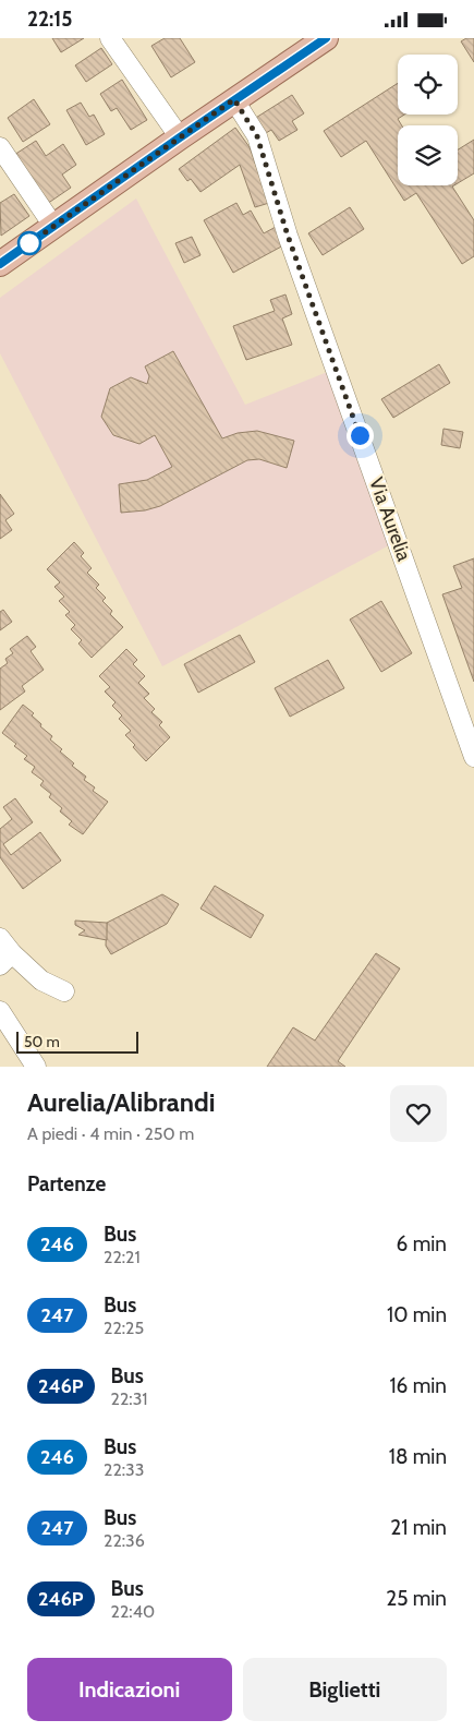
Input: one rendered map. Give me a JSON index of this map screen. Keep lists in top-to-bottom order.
{
  "streets": {
    "street": ["Via Aurelia"]
  },
  "lines": ["bus line 246"],
  "scale_bar": "50 m",
  "page": {
    "status": "22:15",
    "scale": "50 m",
    "heading": [
      ["Aurelia/Alibrandi", "A piedi · 4 min · 250 m"],
      "Partenze"
    ],
    "list": [
      {
        "mark": "246",
        "name": "Bus",
        "note": "22:21",
        "value": "6 min"
      },
      {
        "mark": "247",
        "name": "Bus",
        "note": "22:25",
        "value": "10 min"
      },
      {
        "mark": "246P",
        "name": "Bus",
        "note": "22:31",
        "value": "16 min"
      },
      {
        "mark": "246",
        "name": "Bus",
        "note": "22:33",
        "value": "18 min"
      },
      {
        "mark": "247",
        "name": "Bus",
        "note": "22:36",
        "value": "21 min"
      },
      {
        "mark": "246P",
        "name": "Bus",
        "note": "22:40",
        "value": "25 min"
      }
    ],
    "buttons": ["Indicazioni", "Biglietti"]
  }
}
